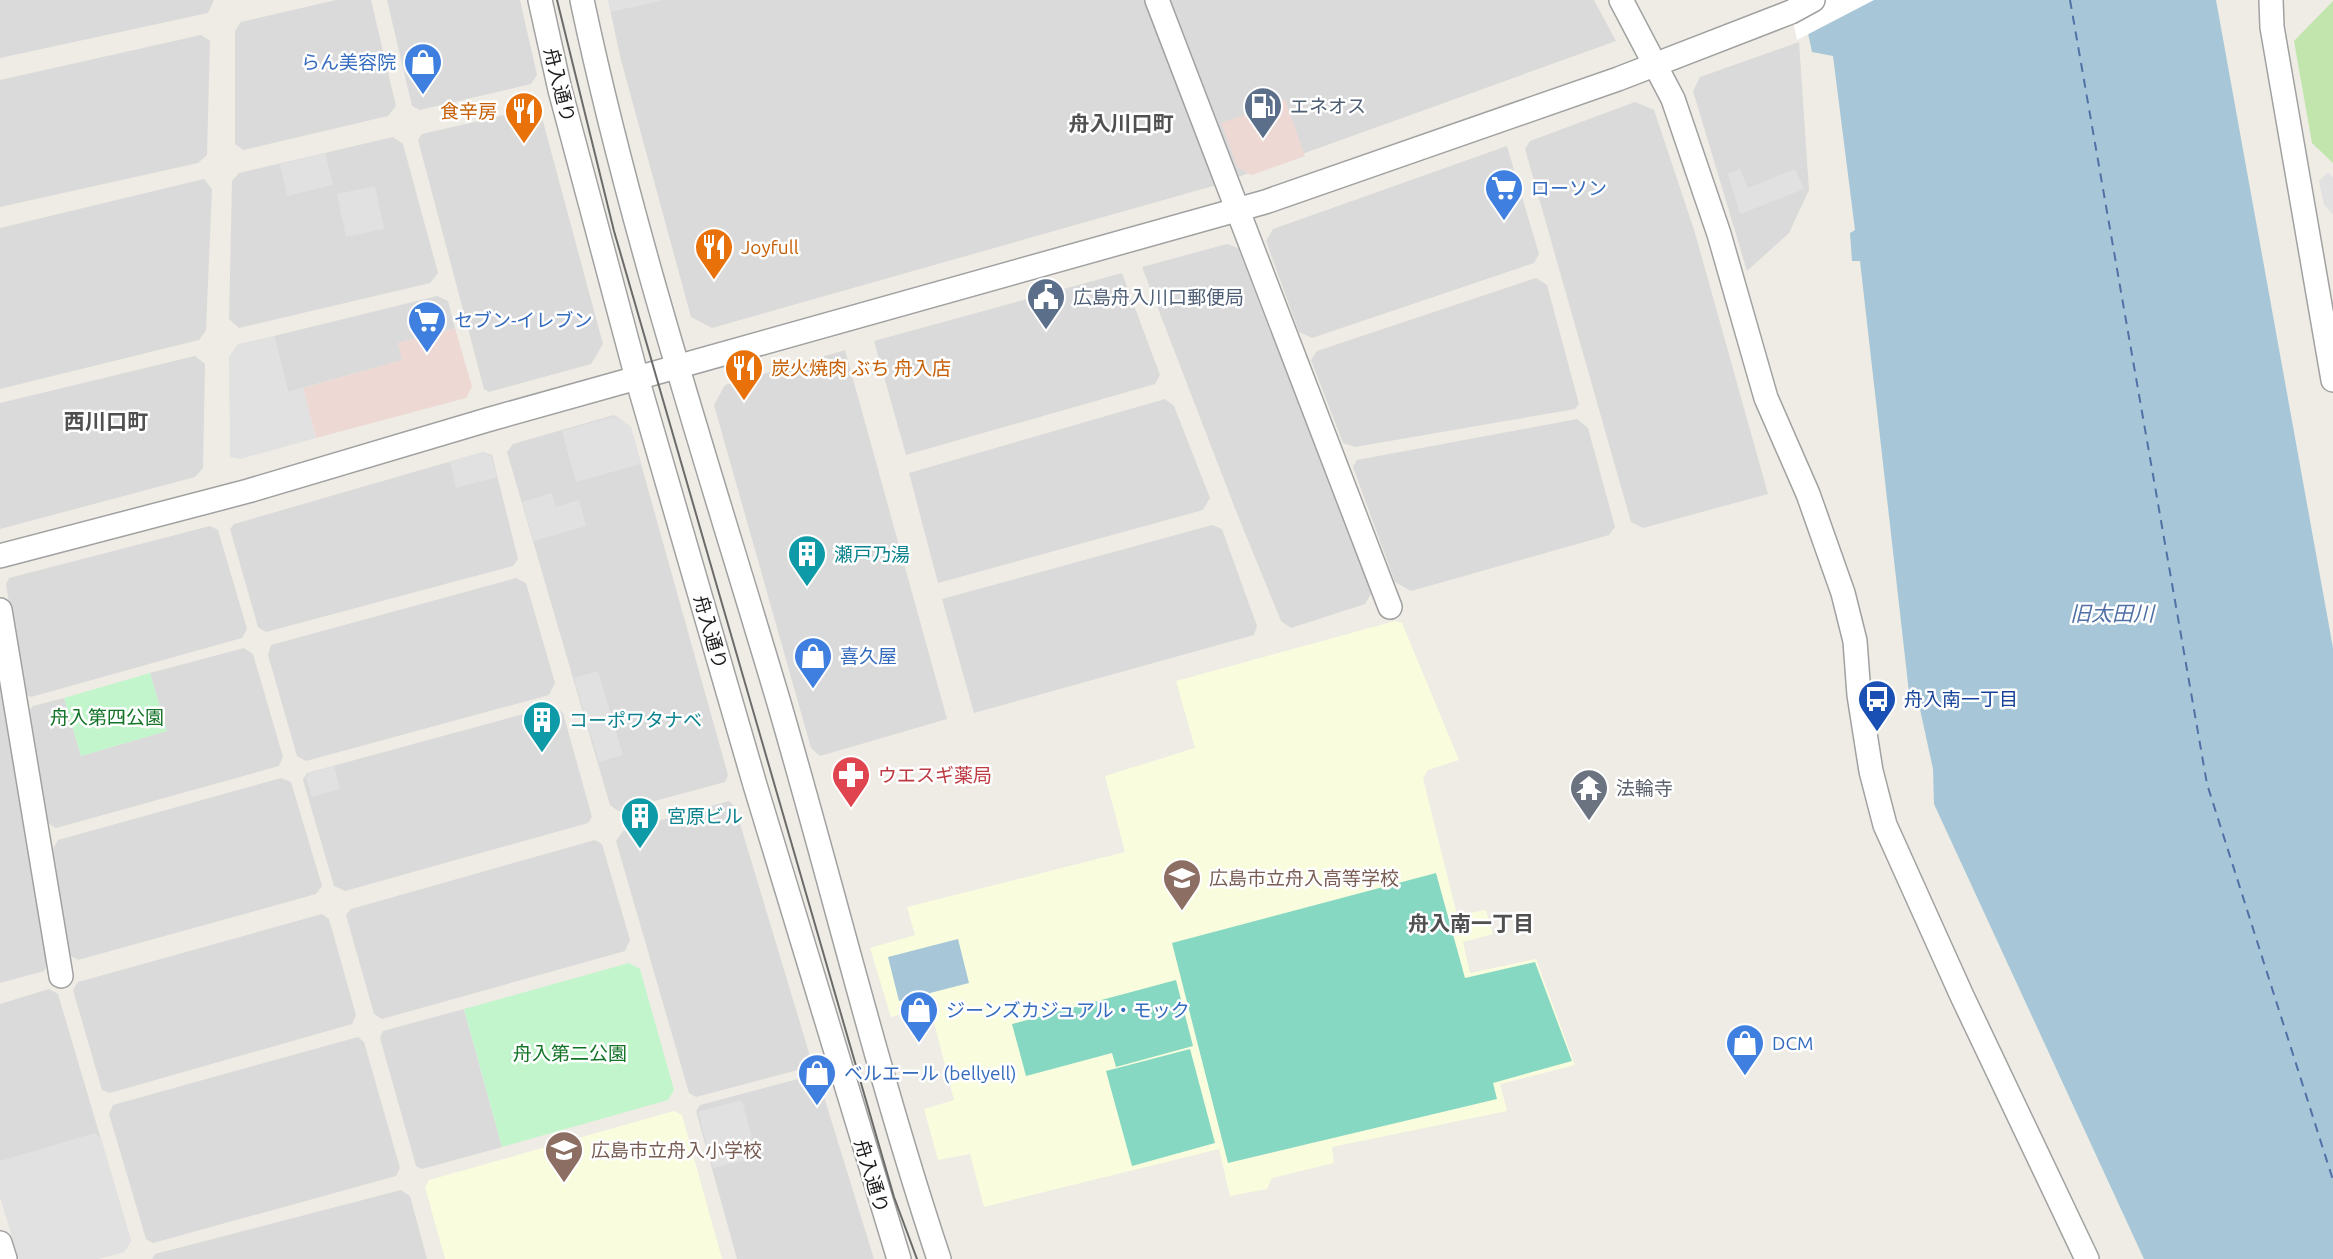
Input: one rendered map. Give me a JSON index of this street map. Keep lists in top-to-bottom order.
{
  "streets": {
    "street": ["舟入通り"]
  },
  "districts": ["舟入川口町", "西川口町", "舟入南一丁目"],
  "water": ["旧太田川"],
  "parks": ["舟入第四公園", "舟入第二公園"],
  "places": {
    "shop": [
      "らん美容院",
      "喜久屋",
      "ジーンズカジュアル・モック",
      "DCM",
      "ベルエール (bellyell)"
    ],
    "fuel station": ["エネオス"],
    "restaurant": ["食辛房", "Joyfull", "炭火焼肉 ぶち 舟入店"],
    "supermarket": ["ローソン", "セブン-イレブン"],
    "public building": ["広島舟入川口郵便局"],
    "building": ["瀬戸乃湯", "コーポワタナベ", "宮原ビル"],
    "bus stop": ["舟入南一丁目"],
    "pharmacy": ["ウエスギ薬局"],
    "temple": ["法輪寺"],
    "school or university": ["広島市立舟入高等学校", "広島市立舟入小学校"]
  }
}
